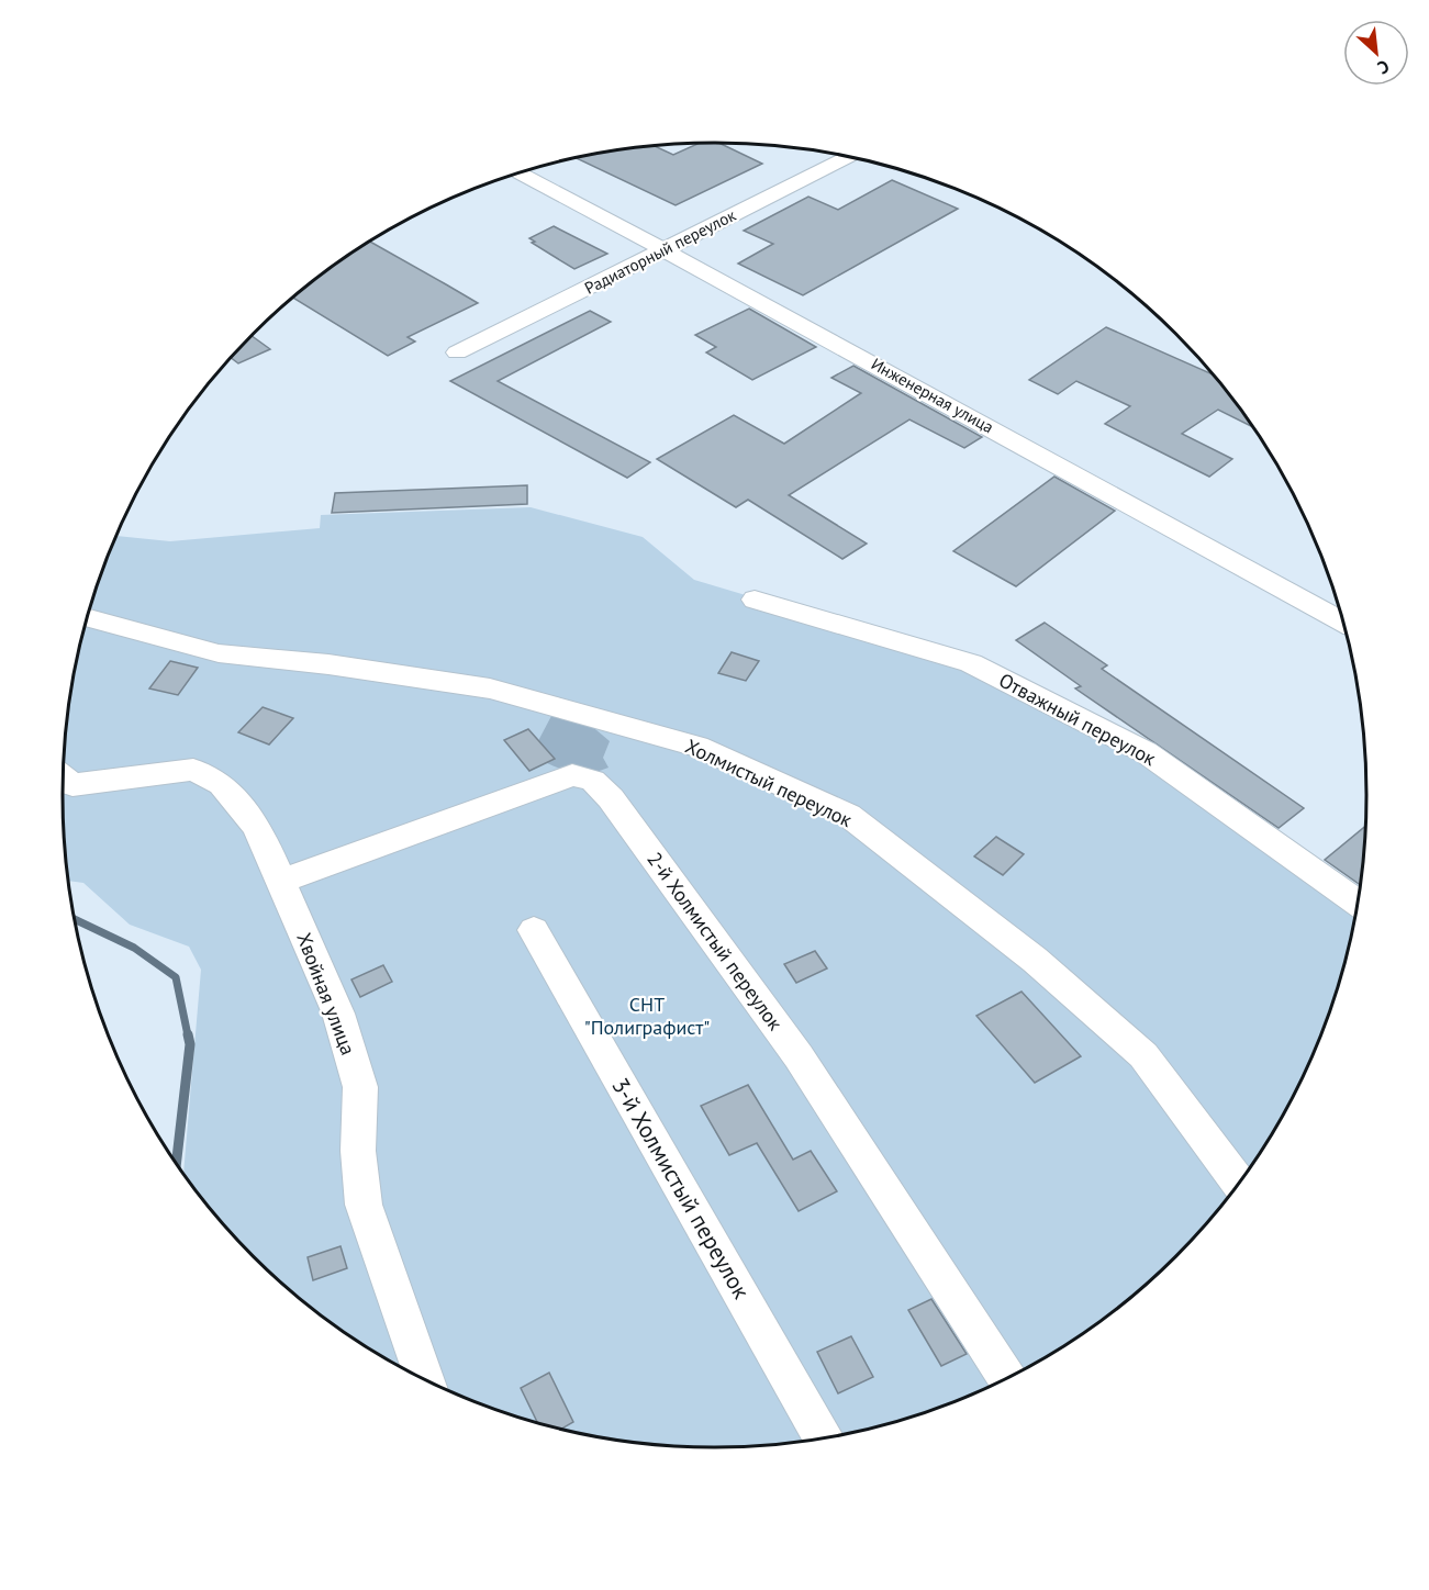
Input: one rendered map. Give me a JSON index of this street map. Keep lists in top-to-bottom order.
{
  "streets": {
    "street": [
      "Радиаторный переулок",
      "Инженерная улица",
      "Отважный переулок",
      "Холмистый переулок",
      "2-й Холмистый переулок",
      "Хвойная улица",
      "3-й Холмистый переулок"
    ]
  },
  "crossings": [
    ["Радиаторный переулок", "Инженерная улица"],
    ["2-й Холмистый переулок", "Хвойная улица"]
  ],
  "parks": ["СНТ \"Полиграфист\""],
  "north": "bottom right"
}
